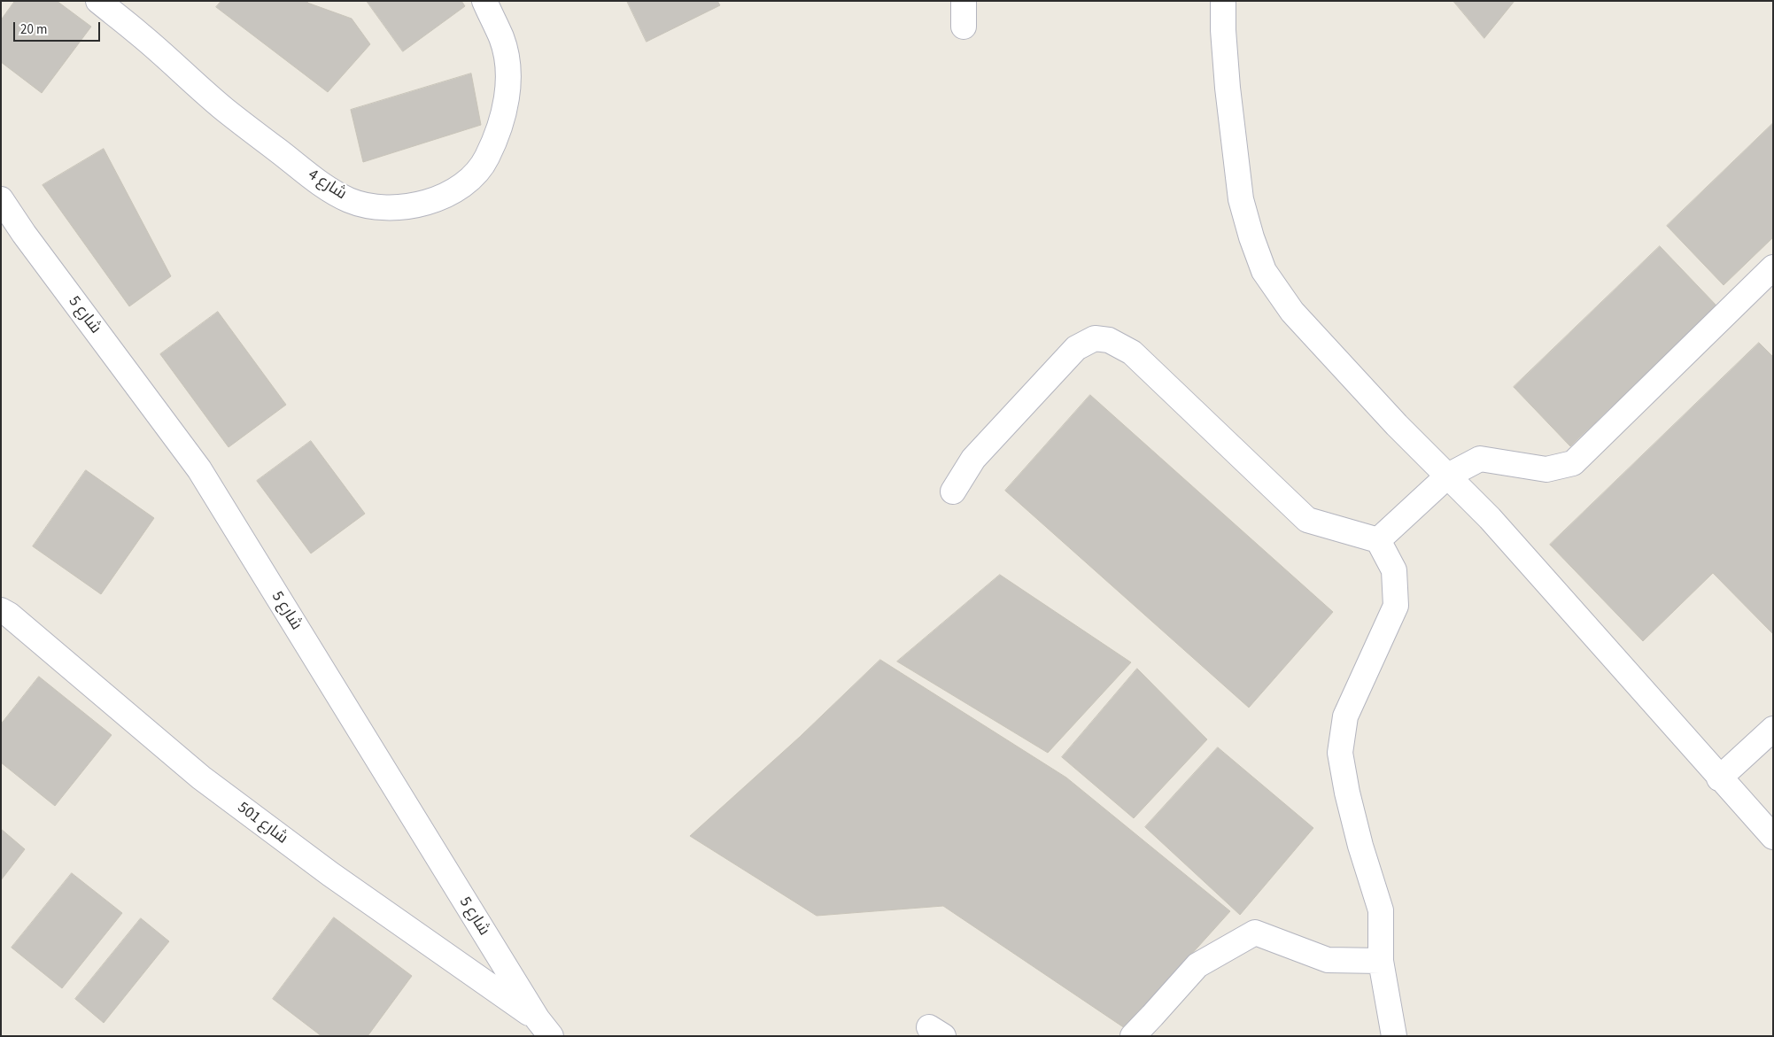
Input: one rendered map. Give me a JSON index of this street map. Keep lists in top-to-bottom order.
{
  "streets": {
    "street": ["شارع 4", "شارع 5", "شارع 501"]
  },
  "crossings": [
    ["شارع 5", "شارع 501"]
  ],
  "scale_bar": "20 m"
}
